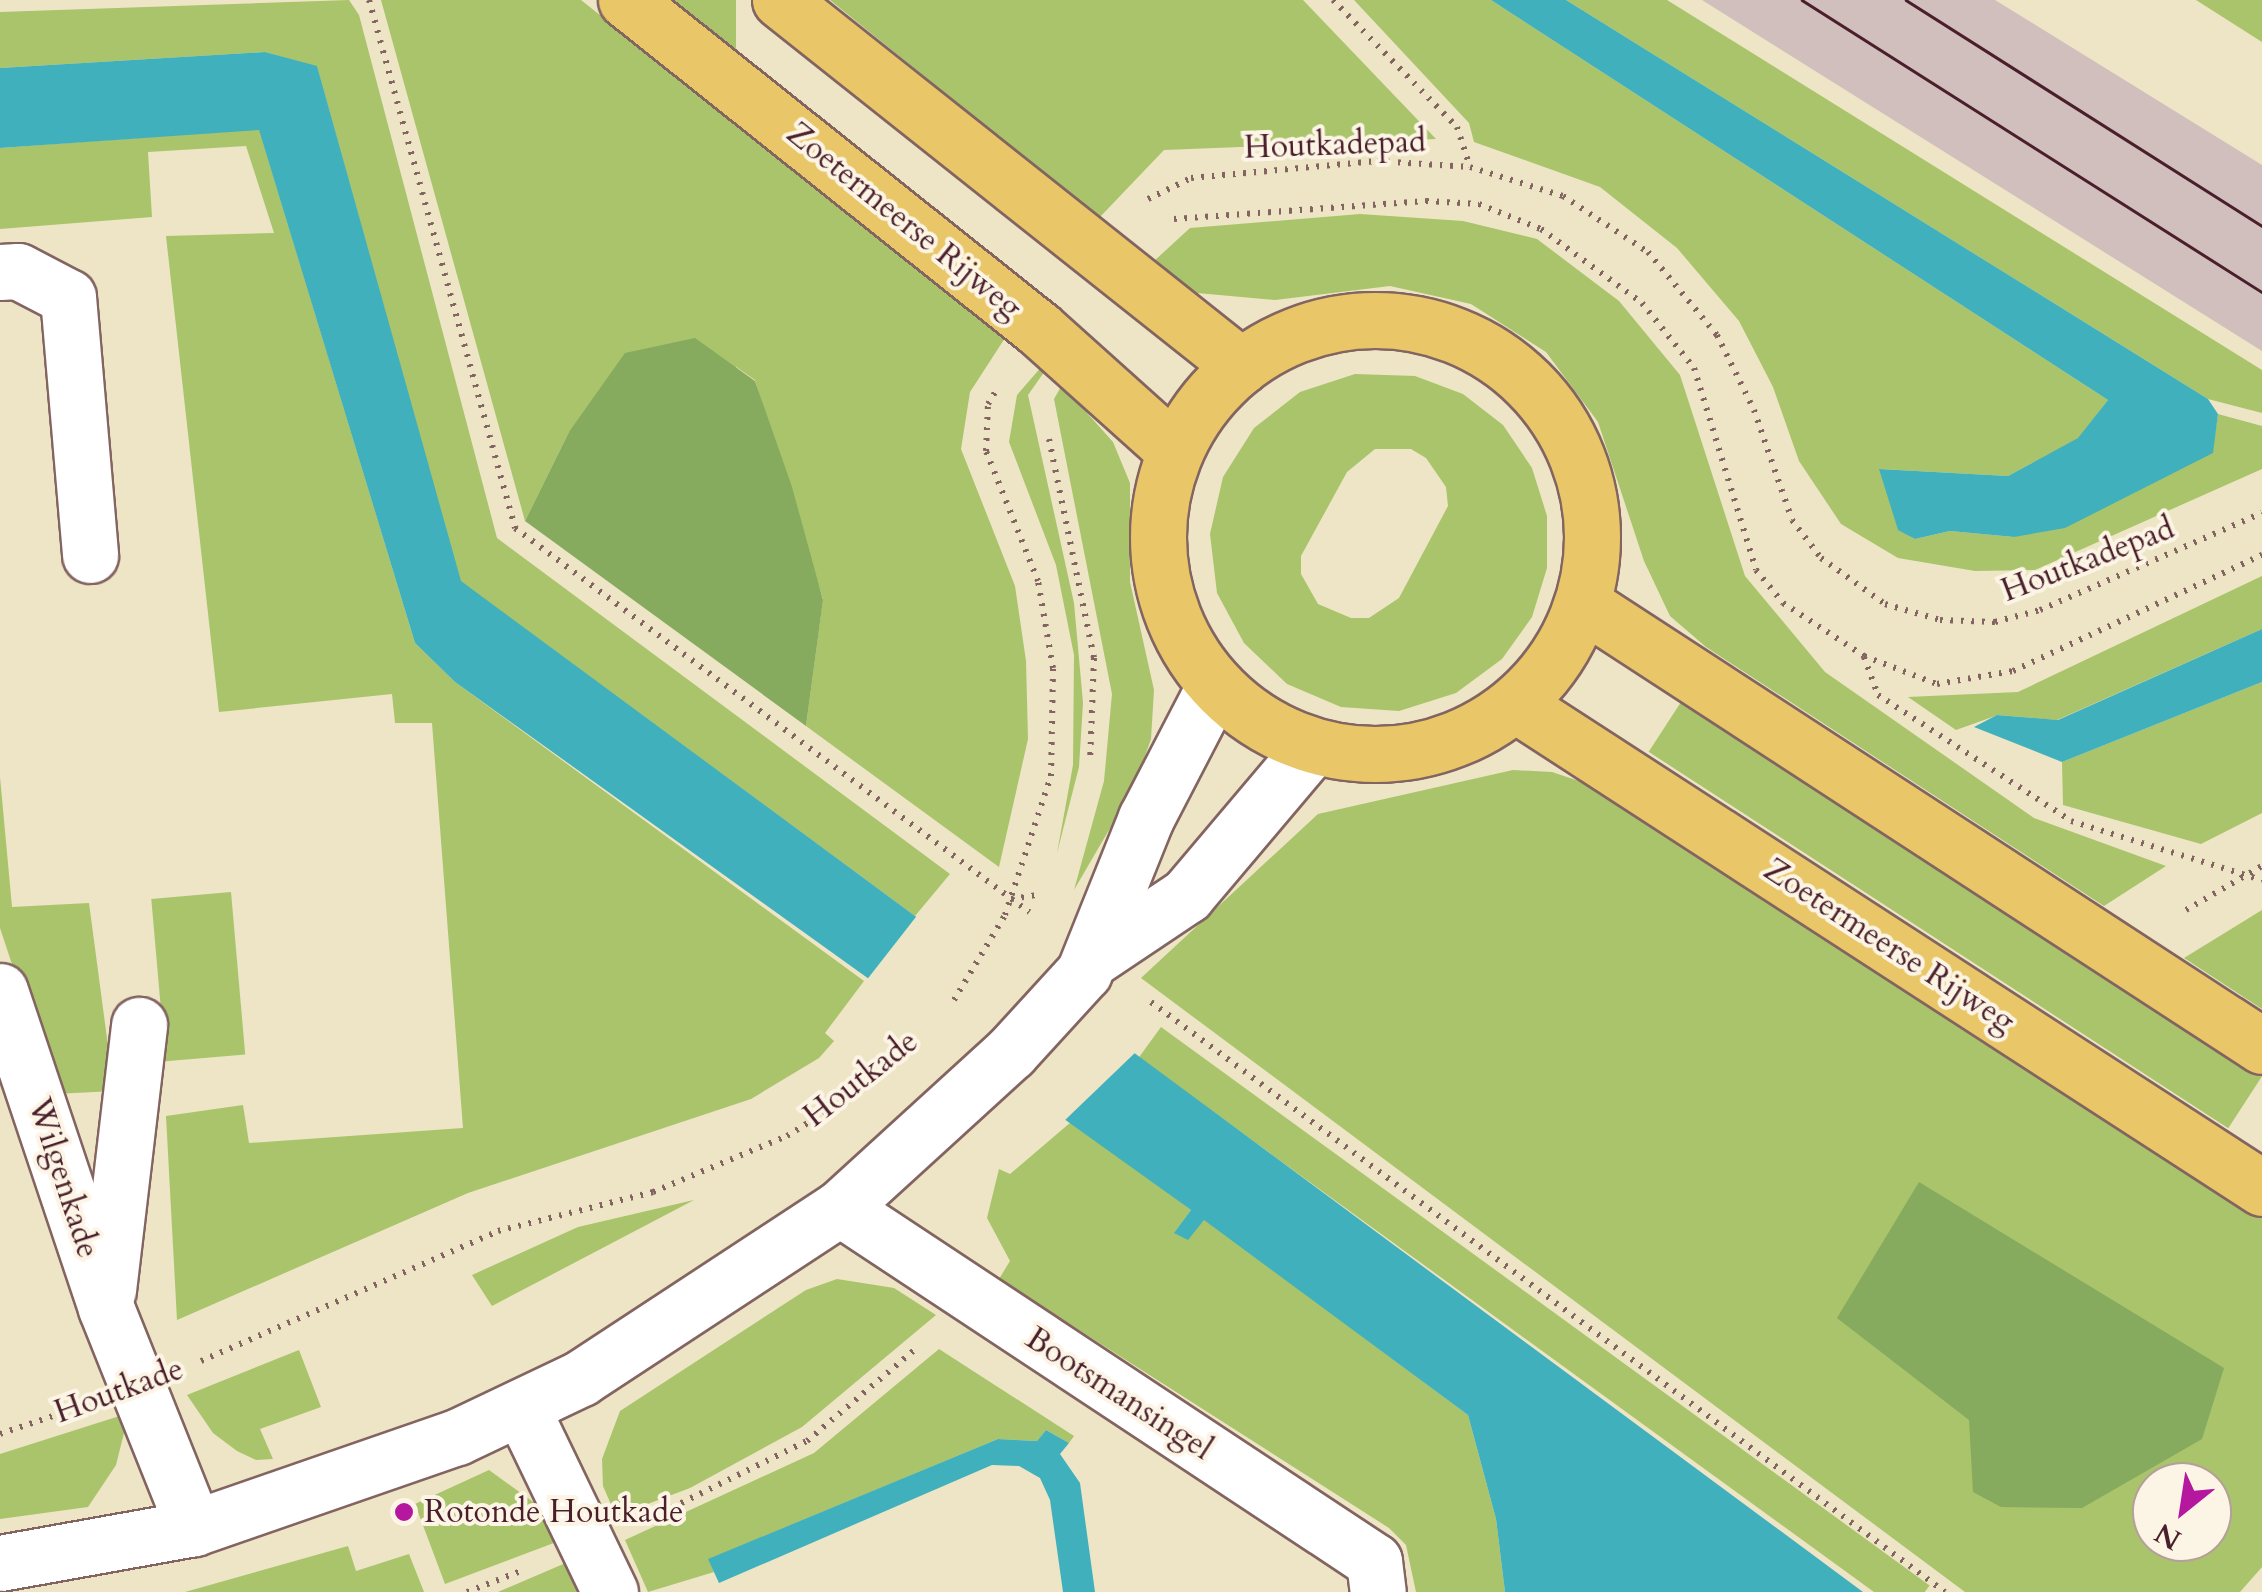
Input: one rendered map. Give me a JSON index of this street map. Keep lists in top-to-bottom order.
{
  "streets": {
    "main road": ["Zoetermeerse Rijweg"],
    "street": ["Wilgenkade", "Bootsmansingel"],
    "path": ["Houtkadepad", "Houtkade"]
  },
  "crossings": [
    ["Houtkade", "Wilgenkade"]
  ],
  "places": ["Rotonde Houtkade"],
  "north": "bottom left"
}
